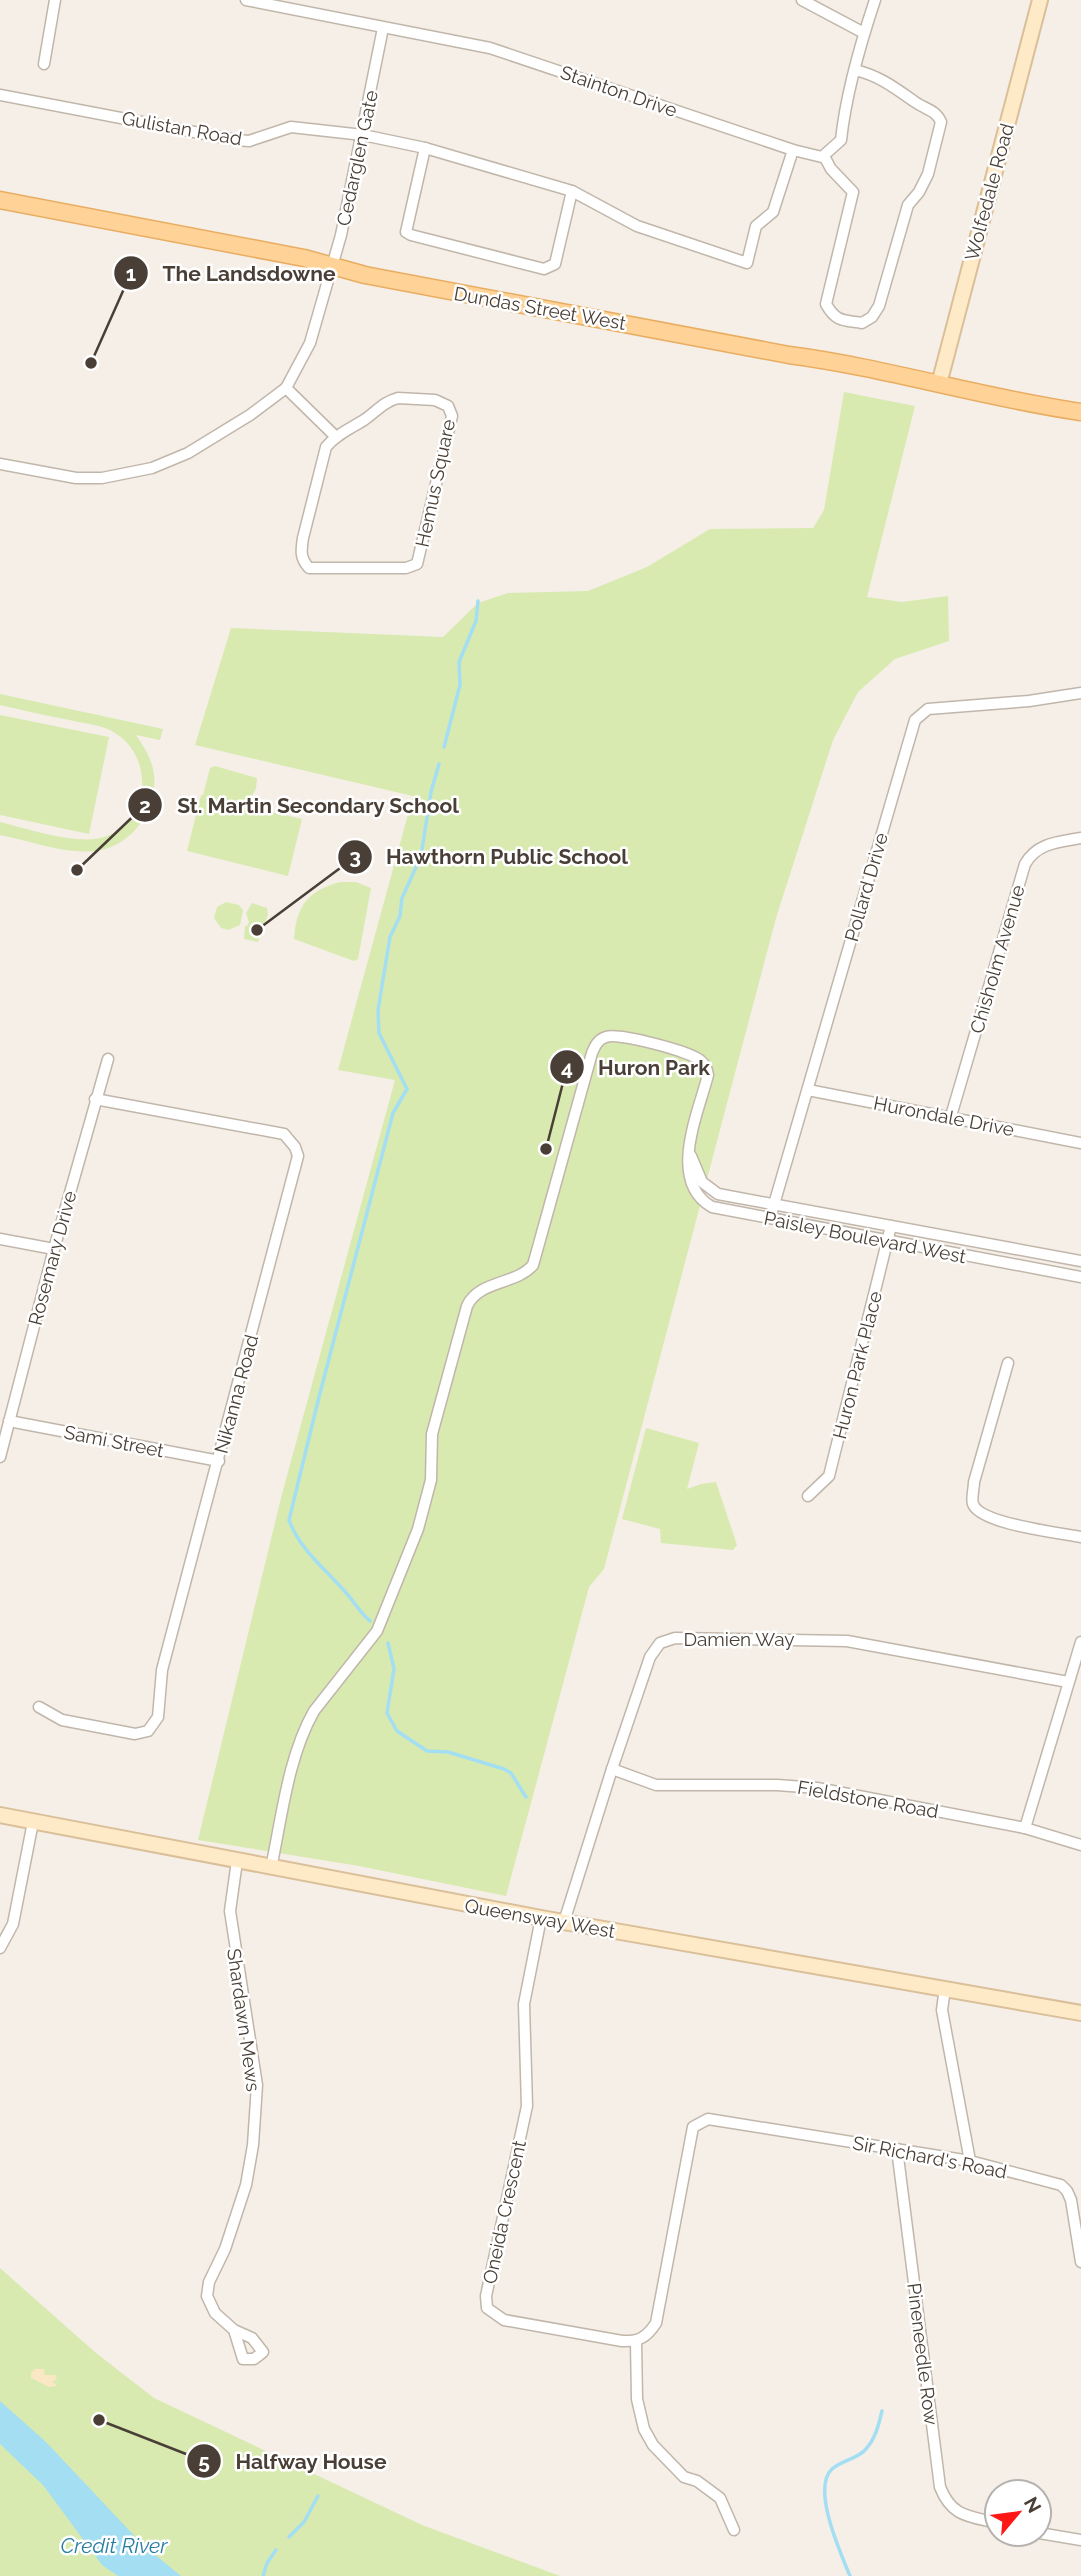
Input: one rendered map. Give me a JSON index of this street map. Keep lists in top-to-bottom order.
{
  "streets": {
    "main road": ["Dundas Street West"],
    "street": [
      "Stainton Drive",
      "Gulistan Road",
      "Cedarglen Gate",
      "Wolfedale Road",
      "Hemus Square",
      "Pollard Drive",
      "Chisholm Avenue",
      "Hurondale Drive",
      "Paisley Boulevard West",
      "Rosemary Drive",
      "Huron Park Place",
      "Nikanna Road",
      "Sami Street",
      "Damien Way",
      "Fieldstone Road",
      "Queensway West",
      "Shardawn Mews",
      "Sir Richard's Road",
      "Oneida Crescent",
      "Pineneedle Row"
    ]
  },
  "crossings": [
    ["Stainton Drive", "Gulistan Road"],
    ["Stainton Drive", "Cedarglen Gate"],
    ["Gulistan Road", "Cedarglen Gate"],
    ["Cedarglen Gate", "Dundas Street West"],
    ["Wolfedale Road", "Dundas Street West"],
    ["Pollard Drive", "Hurondale Drive"],
    ["Pollard Drive", "Paisley Boulevard West"],
    ["Chisholm Avenue", "Hurondale Drive"],
    ["Paisley Boulevard West", "Huron Park Place"],
    ["Paisley Boulevard West", "Queensway West"],
    ["Rosemary Drive", "Nikanna Road"],
    ["Rosemary Drive", "Sami Street"],
    ["Nikanna Road", "Sami Street"],
    ["Damien Way", "Fieldstone Road"],
    ["Damien Way", "Queensway West"],
    ["Queensway West", "Shardawn Mews"],
    ["Queensway West", "Oneida Crescent"],
    ["Sir Richard's Road", "Oneida Crescent"],
    ["Sir Richard's Road", "Pineneedle Row"]
  ],
  "water": ["Credit River"],
  "places": [
    "The Landsdowne",
    "St. Martin Secondary School",
    "Hawthorn Public School",
    "Huron Park",
    "Halfway House"
  ],
  "north": "top right"
}
